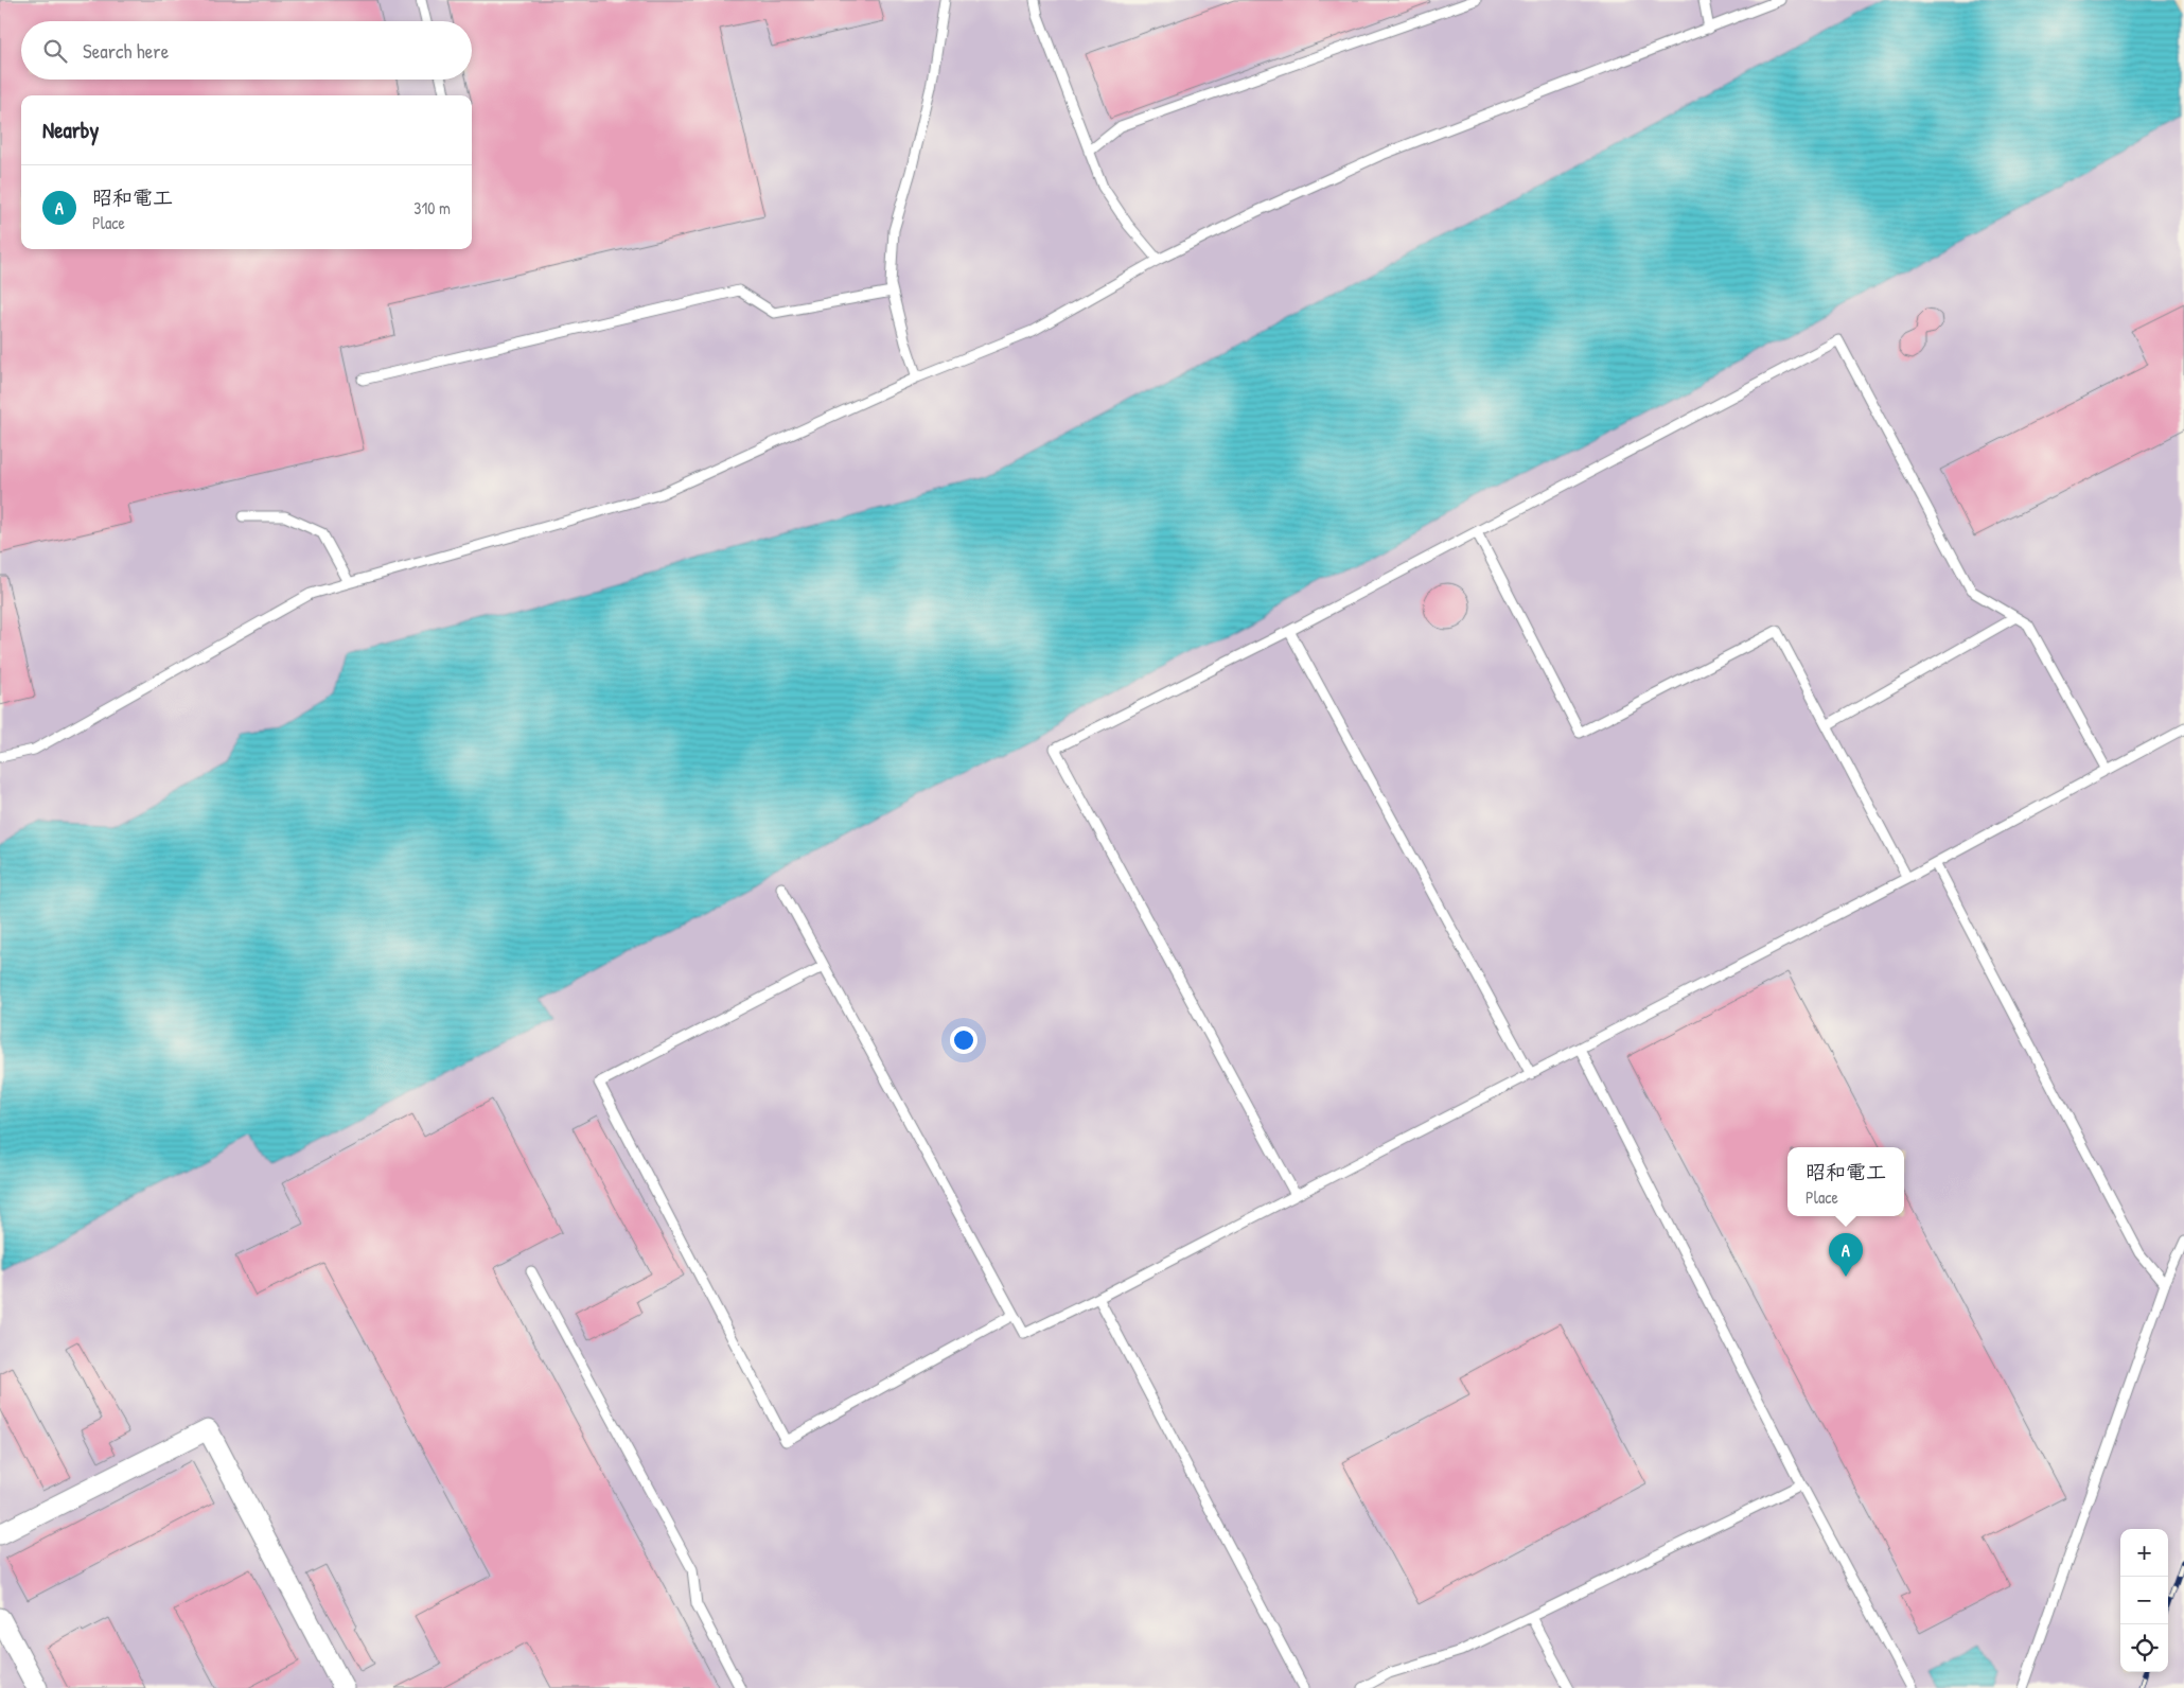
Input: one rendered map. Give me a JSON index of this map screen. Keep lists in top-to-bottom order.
{
  "page": {
    "search": "Search here",
    "heading": "Nearby",
    "list": [
      {
        "mark": "A",
        "name": "昭和電工",
        "note": "Place",
        "value": "310 m"
      }
    ],
    "popup": ["昭和電工", "Place"],
    "pins": "A",
    "map_buttons": ["+", "−"]
  }
}
